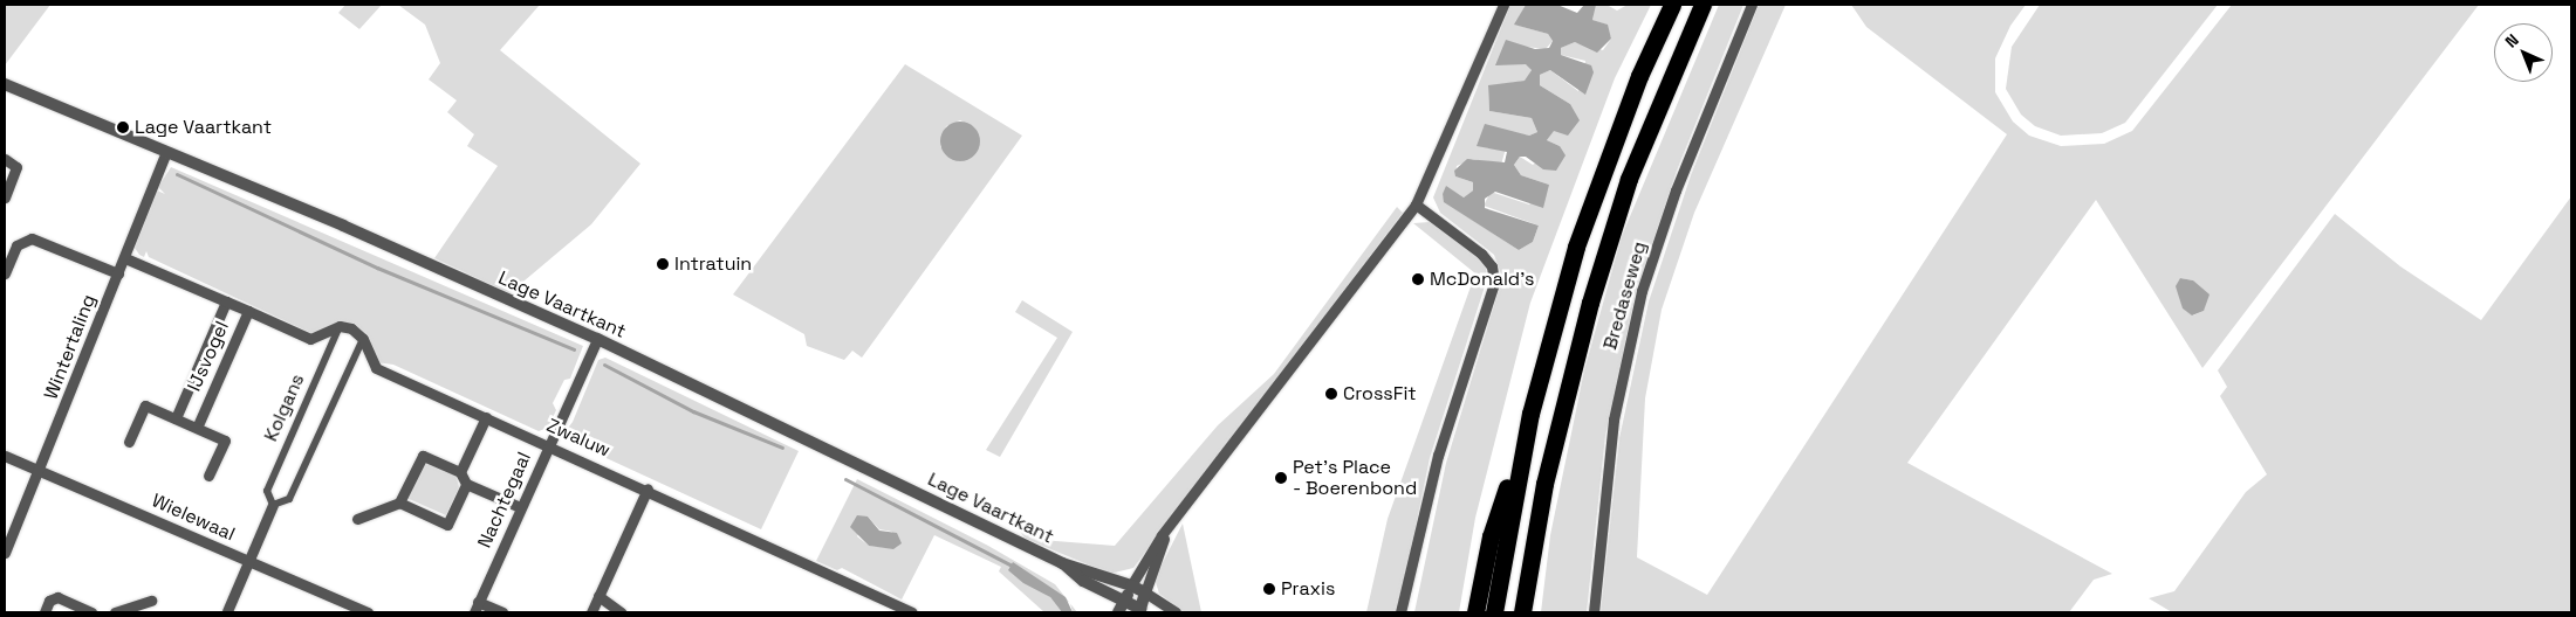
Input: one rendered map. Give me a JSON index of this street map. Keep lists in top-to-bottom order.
{
  "streets": {
    "street": [
      "Bredaseweg",
      "Lage Vaartkant",
      "Wintertaling",
      "IJsvogel",
      "Kolgans",
      "Zwaluw",
      "Nachtegaal",
      "Wielewaal"
    ]
  },
  "crossings": [
    ["Lage Vaartkant", "Wintertaling"],
    ["Lage Vaartkant", "Nachtegaal"],
    ["Wintertaling", "Wielewaal"],
    ["Kolgans", "Wielewaal"],
    ["Zwaluw", "Nachtegaal"]
  ],
  "places": [
    "Lage Vaartkant",
    "Intratuin",
    "McDonald's",
    "CrossFit",
    "Pet's Place - Boerenbond",
    "Praxis"
  ],
  "north": "top left"
}
